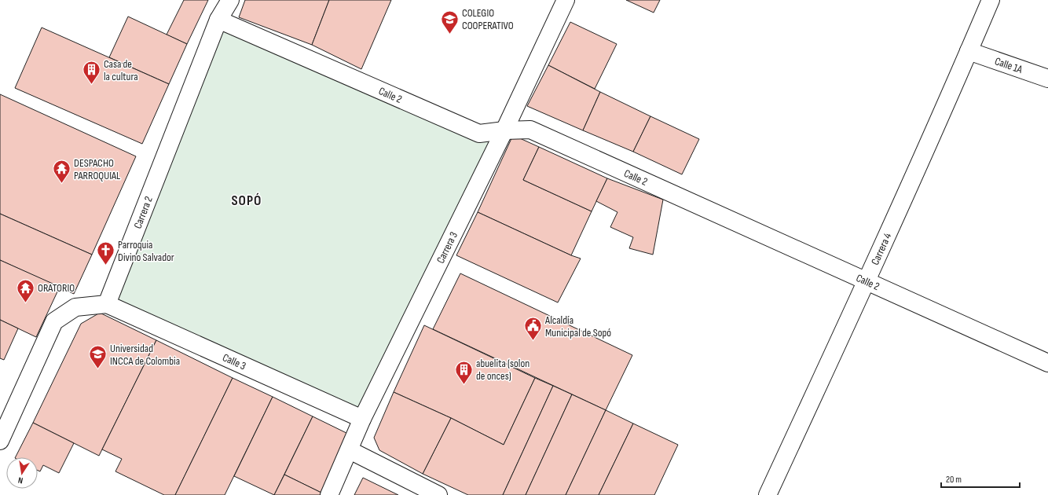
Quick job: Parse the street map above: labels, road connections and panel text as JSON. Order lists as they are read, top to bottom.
{
  "streets": {
    "street": [
      "Calle 1A",
      "Calle 2",
      "Carrera 2",
      "Carrera 3",
      "Carrera 4",
      "Calle 3"
    ]
  },
  "crossings": [
    ["Calle 1A", "Carrera 4"],
    ["Calle 2", "Carrera 2"],
    ["Calle 2", "Carrera 3"],
    ["Calle 2", "Carrera 4"],
    ["Carrera 2", "Calle 3"],
    ["Carrera 3", "Calle 3"]
  ],
  "districts": ["SOPÓ"],
  "places": {
    "school or university": ["COLEGIO COOPERATIVO", "Universidad INCCA de Colombia"],
    "building": ["Casa de la cultura", "abuelita (solon de onces)"],
    "temple": ["DESPACHO PARROQUIAL", "ORATORIO"],
    "church": ["Parroquia Divino Salvador"],
    "public building": ["Alcaldía Municipal de Sopó"]
  },
  "scale_bar": "20 m",
  "north": "bottom"
}
